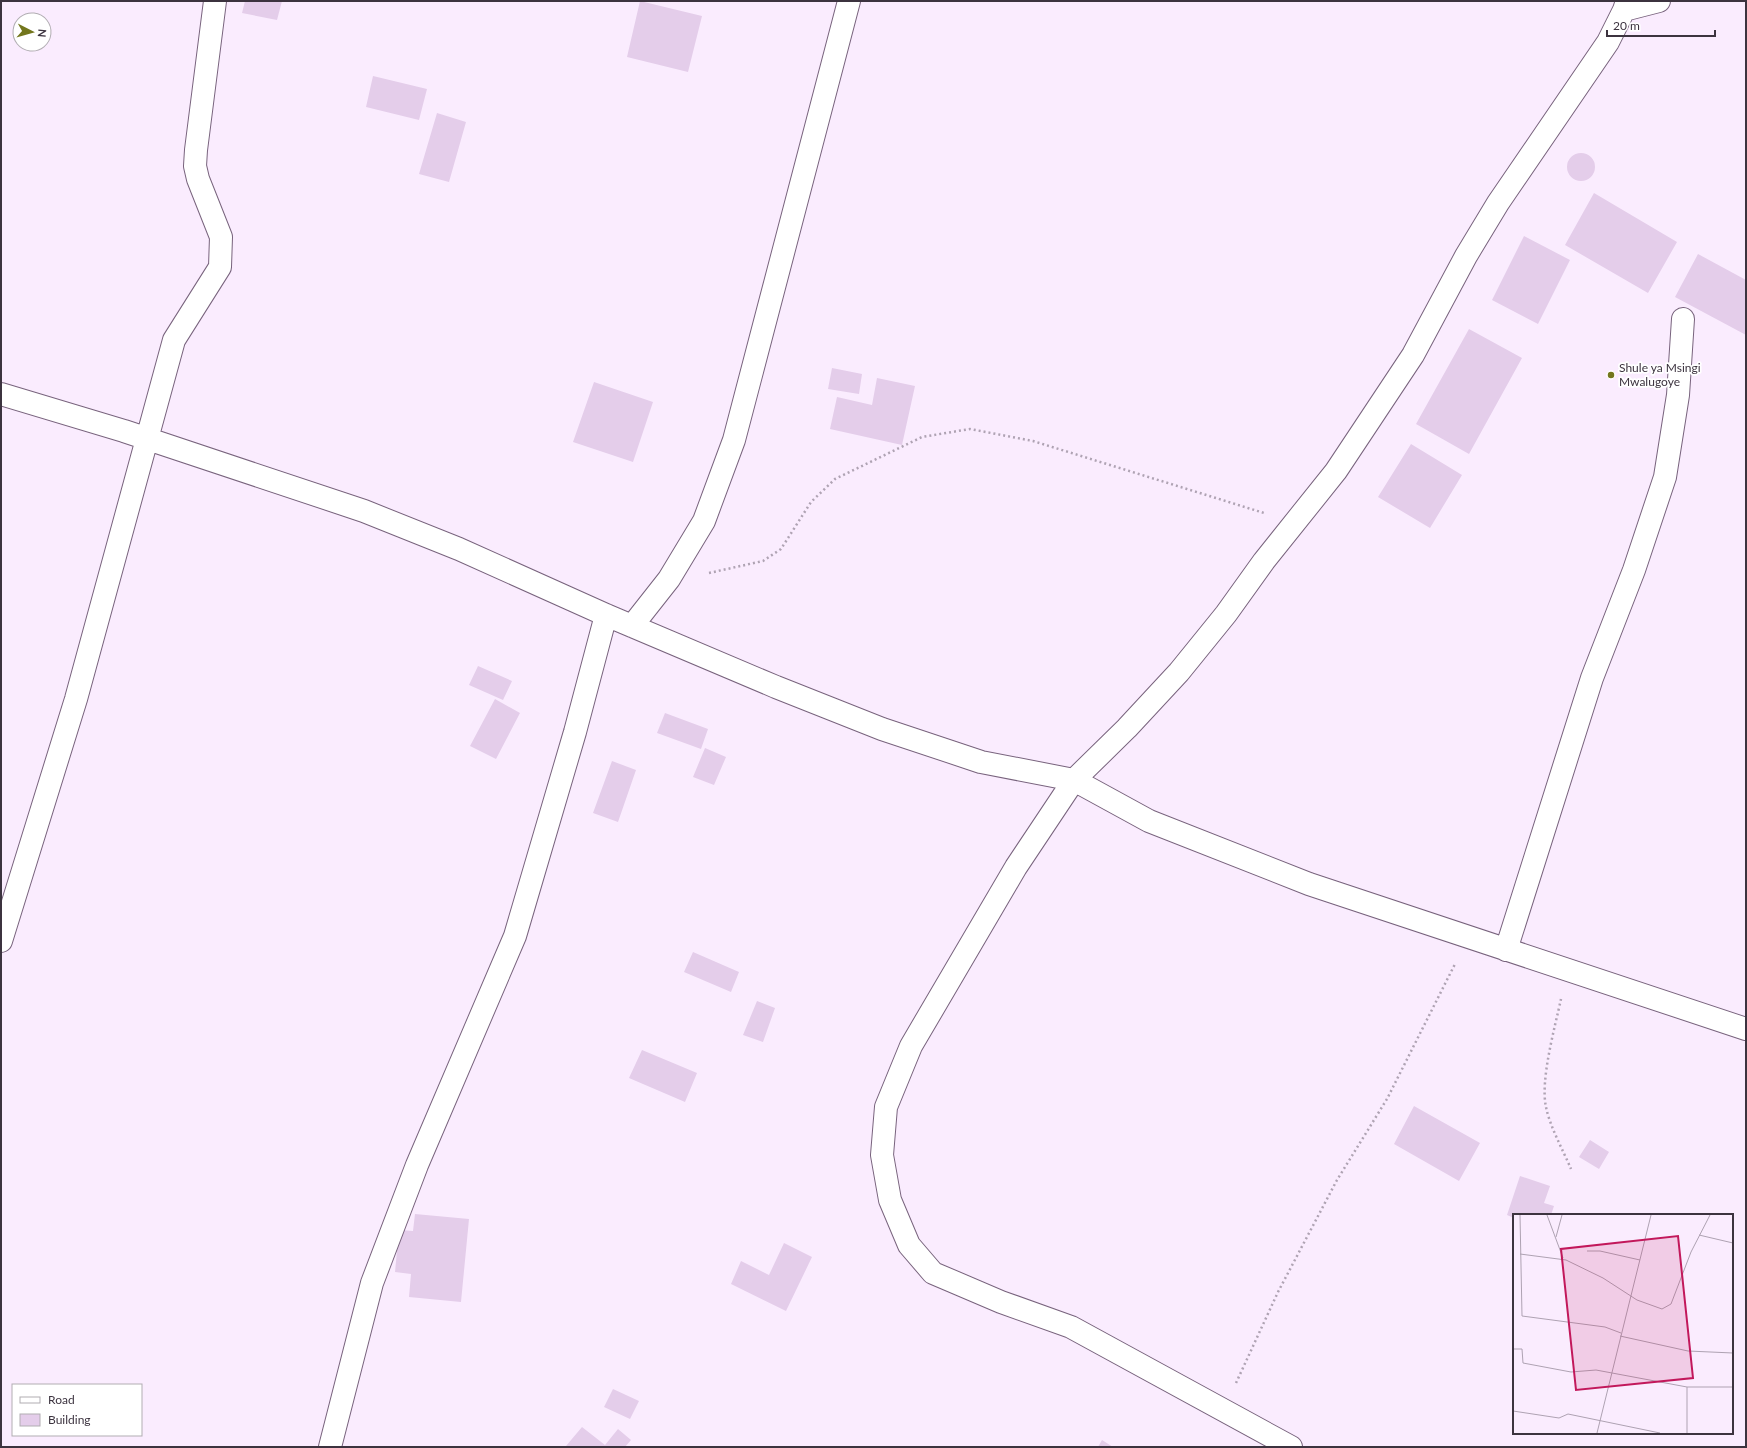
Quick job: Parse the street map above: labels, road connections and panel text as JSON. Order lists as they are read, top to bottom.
{
  "places": ["Shule ya Msingi Mwalugoye"],
  "legend": ["Road", "Building"],
  "scale_bar": "20 m",
  "north": "right"
}
